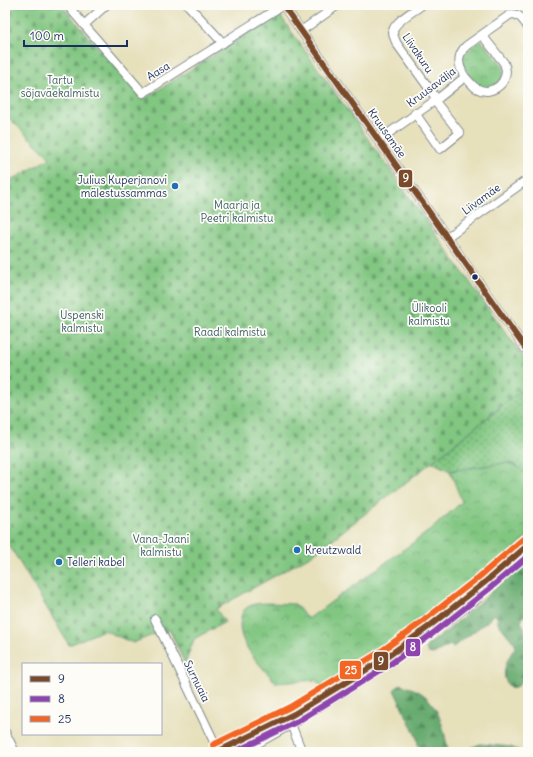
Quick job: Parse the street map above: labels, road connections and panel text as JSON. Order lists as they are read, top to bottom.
{
  "streets": {
    "street": [
      "Liivakuru",
      "Aasa",
      "Kruusavälja",
      "Kruusamäe",
      "Liivamäe",
      "Surnuaia"
    ]
  },
  "crossings": [
    ["Liivakuru", "Kruusavälja"],
    ["Aasa", "Kruusamäe"],
    ["Kruusavälja", "Kruusamäe"],
    ["Kruusamäe", "Liivamäe"]
  ],
  "parks": [
    "Tartu sõjaväekalmistu",
    "Maarja ja Peetri kalmistu",
    "Ülikooli kalmistu",
    "Uspenski kalmistu",
    "Raadi kalmistu",
    "Vana-Jaani kalmistu"
  ],
  "places": ["Julius Kuperjanovi mälestussammas", "Kreutzwald", "Telleri kabel"],
  "lines": ["transit line 9", "transit line 25", "transit line 8"],
  "legend": ["9", "8", "25"],
  "scale_bar": "100 m"
}
